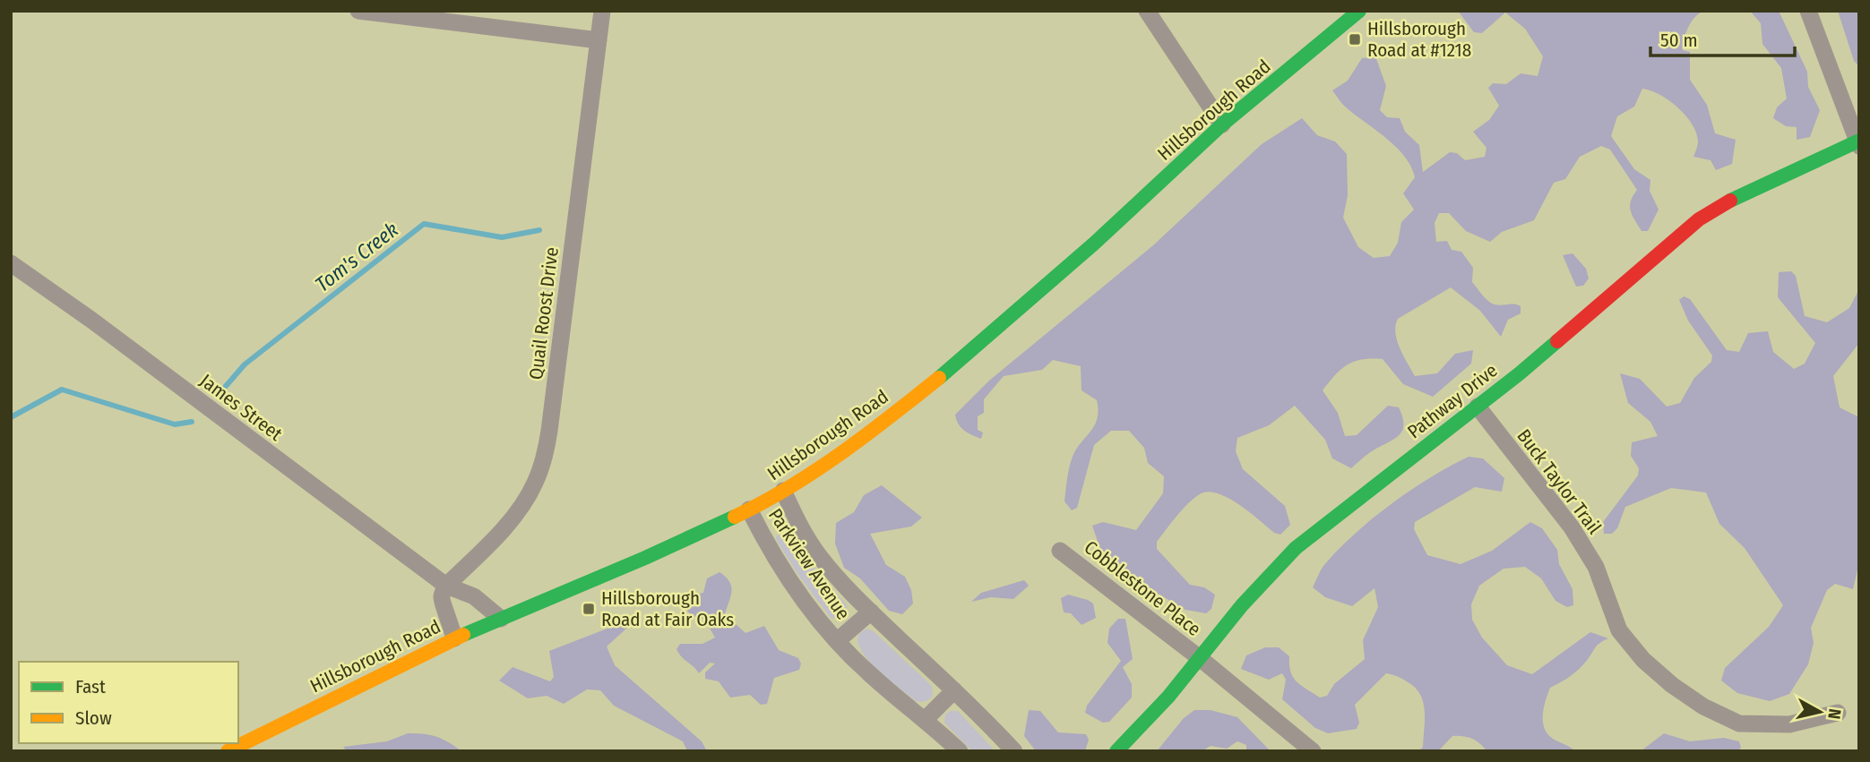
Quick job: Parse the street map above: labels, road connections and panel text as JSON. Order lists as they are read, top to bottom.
{
  "streets": {
    "main road": ["Hillsborough Road", "Pathway Drive"],
    "street": [
      "Quail Roost Drive",
      "James Street",
      "Buck Taylor Trail",
      "Parkview Avenue",
      "Cobblestone Place"
    ]
  },
  "crossings": [
    ["Hillsborough Road", "James Street"],
    ["Hillsborough Road", "Parkview Avenue"],
    ["Quail Roost Drive", "James Street"],
    ["Pathway Drive", "Buck Taylor Trail"],
    ["Pathway Drive", "Cobblestone Place"]
  ],
  "water": ["Tom's Creek"],
  "places": {
    "transit": ["Hillsborough Road at #1218", "Hillsborough Road at Fair Oaks"]
  },
  "legend": ["Fast", "Slow"],
  "scale_bar": "50 m",
  "north": "right"
}
